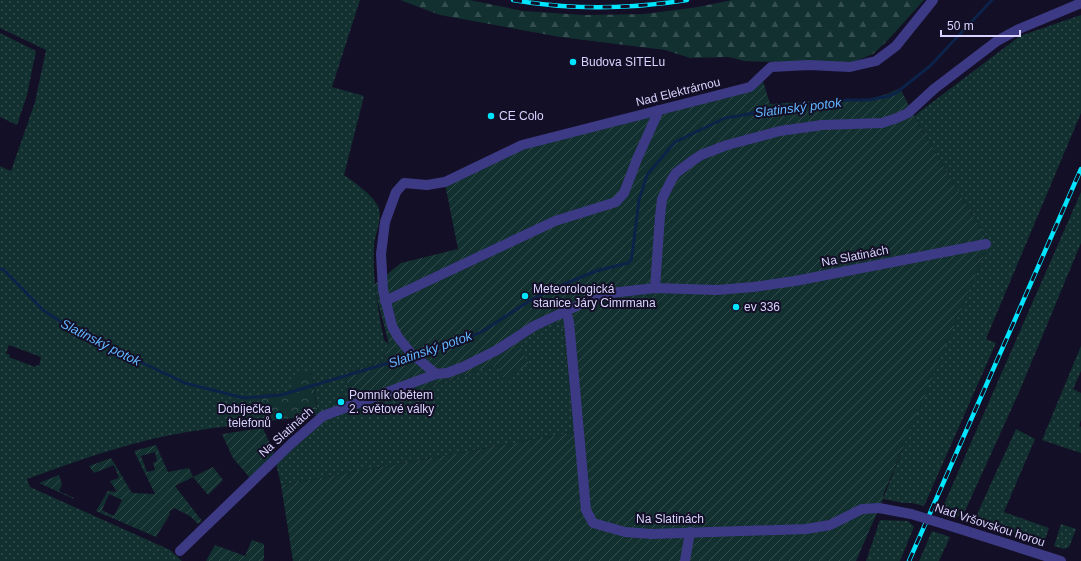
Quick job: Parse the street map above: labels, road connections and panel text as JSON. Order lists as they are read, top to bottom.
{
  "streets": {
    "street": ["Nad Elektrárnou", "Na Slatinách", "Nad Vršovskou horou"]
  },
  "crossings": [
    ["Na Slatinách", "Nad Vršovskou horou"]
  ],
  "water": ["Slatinský potok"],
  "places": [
    "Budova SITELu",
    "CE Colo",
    "Meteorologická stanice Járy Cimrmana",
    "ev 336",
    "Pomník obětem 2. světové války",
    "Dobíječka telefonů"
  ],
  "scale_bar": "50 m"
}
